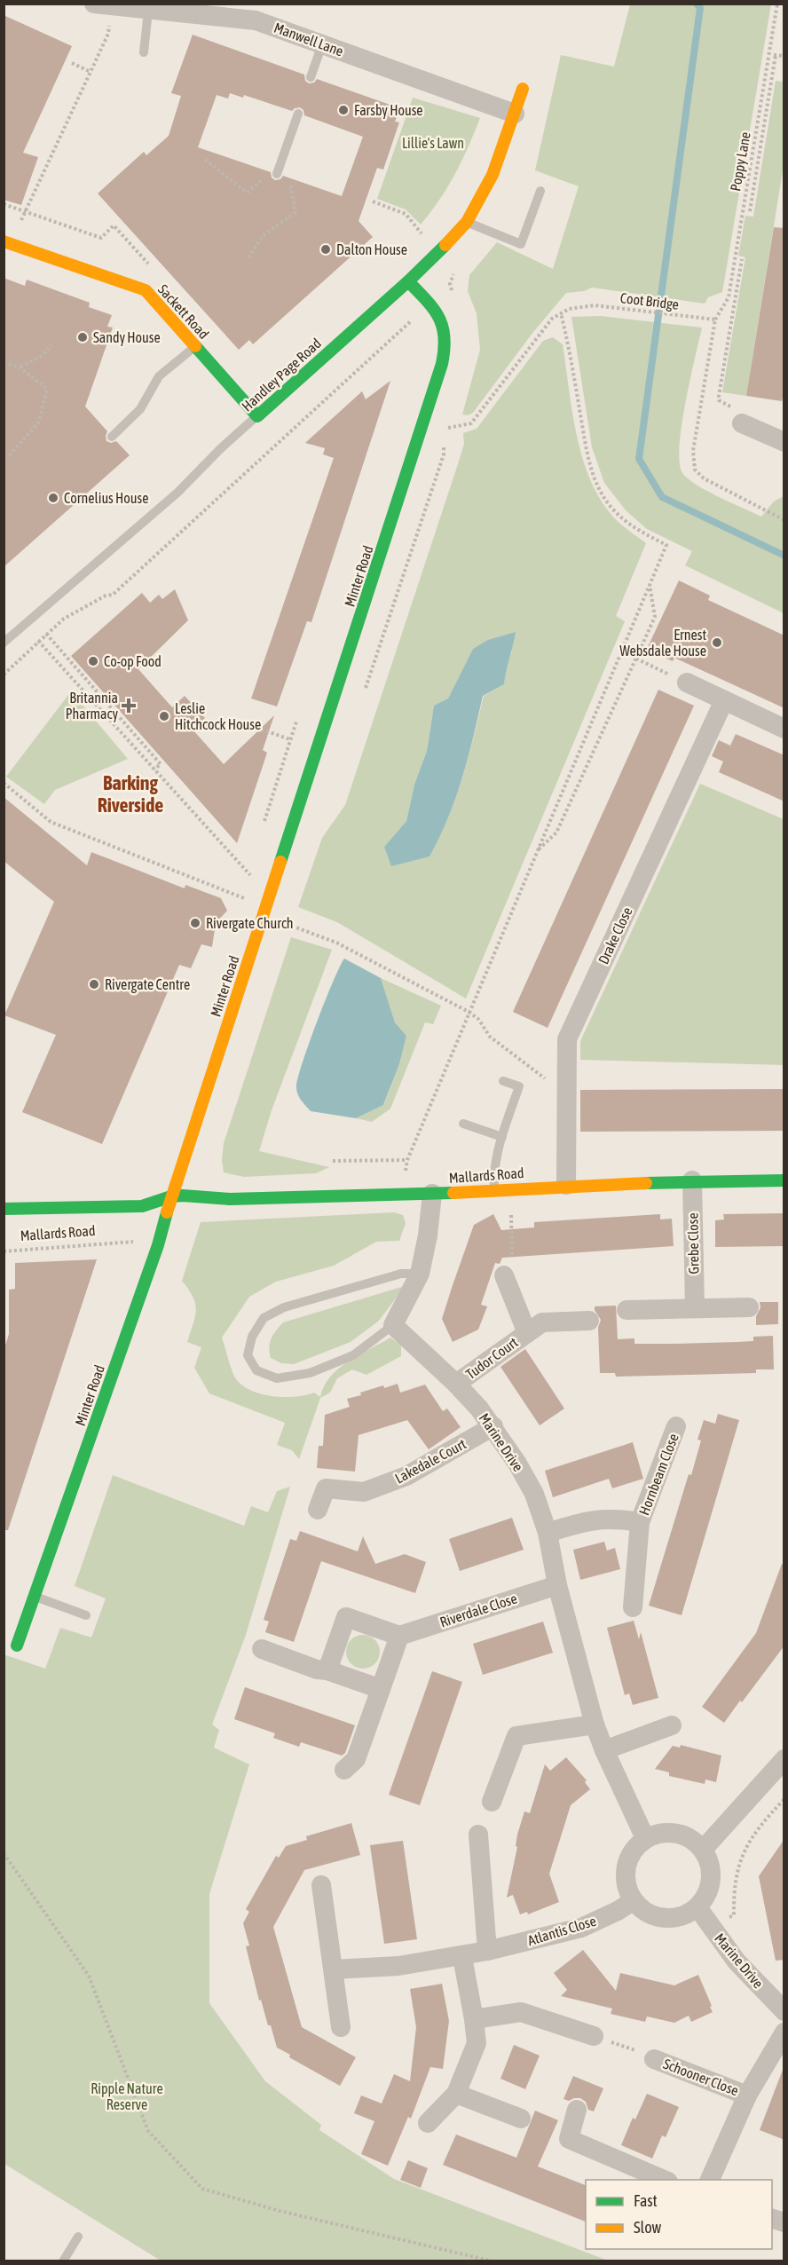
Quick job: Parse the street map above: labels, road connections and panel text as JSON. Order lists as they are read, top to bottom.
{
  "streets": {
    "street": [
      "Manwell Lane",
      "Sackett Road",
      "Handley Page Road",
      "Minter Road",
      "Drake Close",
      "Mallards Road",
      "Grebe Close",
      "Tudor Court",
      "Marine Drive",
      "Lakedale Court",
      "Hornbeam Close",
      "Riverdale Close",
      "Atlantis Close",
      "Schooner Close"
    ],
    "path": ["Poppy Lane", "Coot Bridge"]
  },
  "crossings": [
    ["Manwell Lane", "Handley Page Road"],
    ["Poppy Lane", "Coot Bridge"],
    ["Sackett Road", "Handley Page Road"],
    ["Handley Page Road", "Minter Road"],
    ["Minter Road", "Mallards Road"],
    ["Drake Close", "Mallards Road"],
    ["Mallards Road", "Grebe Close"],
    ["Tudor Court", "Marine Drive"],
    ["Marine Drive", "Lakedale Court"],
    ["Marine Drive", "Hornbeam Close"],
    ["Marine Drive", "Riverdale Close"],
    ["Marine Drive", "Atlantis Close"]
  ],
  "districts": ["Barking Riverside"],
  "parks": ["Lillie's Lawn", "Ripple Nature Reserve"],
  "places": {
    "other": [
      "Farsby House",
      "Dalton House",
      "Sandy House",
      "Cornelius House",
      "Ernest Websdale House",
      "Co-op Food",
      "Leslie Hitchcock House",
      "Rivergate Church",
      "Rivergate Centre"
    ],
    "health": ["Britannia Pharmacy"]
  },
  "legend": ["Fast", "Slow"]
}
